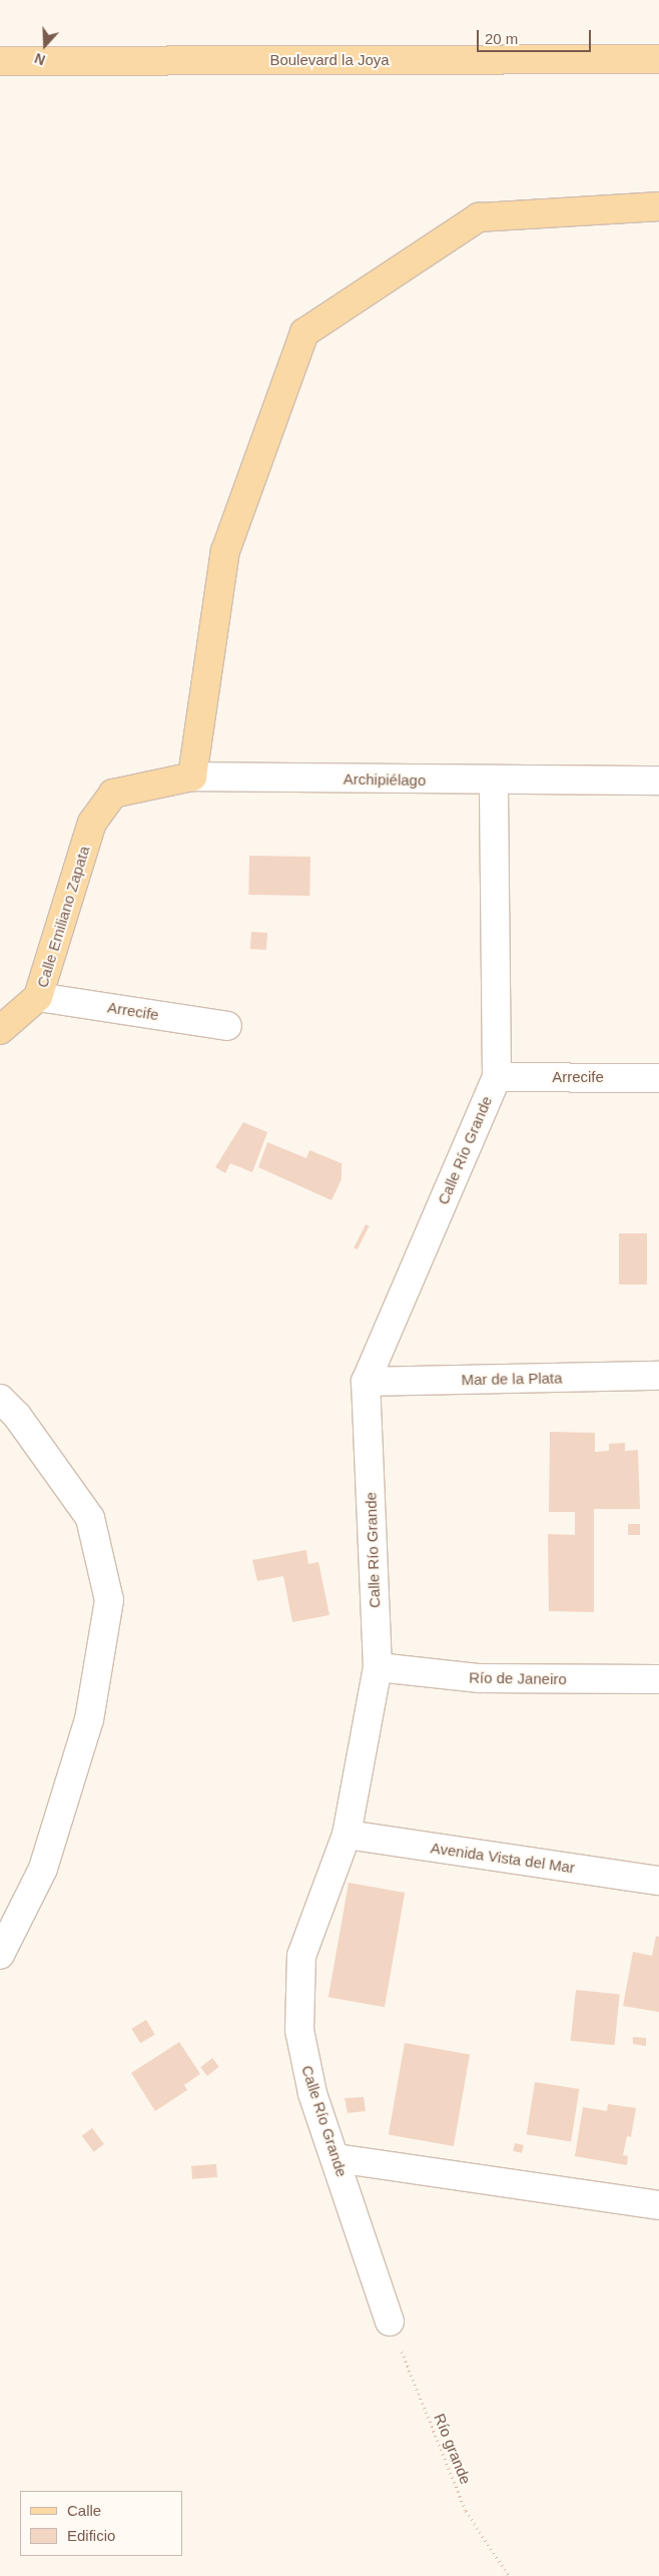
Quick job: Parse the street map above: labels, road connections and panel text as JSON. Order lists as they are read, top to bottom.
{
  "streets": {
    "main road": ["Boulevard la Joya", "Archipiélago", "Calle Emiliano Zapata"],
    "street": [
      "Arrecife",
      "Calle Río Grande",
      "Mar de la Plata",
      "Río de Janeiro",
      "Avenida Vista del Mar"
    ],
    "path": ["Río grande"]
  },
  "crossings": [
    ["Archipiélago", "Calle Emiliano Zapata"],
    ["Archipiélago", "Calle Río Grande"],
    ["Calle Emiliano Zapata", "Arrecife"],
    ["Arrecife", "Calle Río Grande"],
    ["Calle Río Grande", "Mar de la Plata"],
    ["Calle Río Grande", "Río de Janeiro"],
    ["Calle Río Grande", "Avenida Vista del Mar"],
    ["Calle Río Grande", "Río grande"]
  ],
  "legend": ["Calle", "Edificio"],
  "scale_bar": "20 m",
  "north": "bottom"
}
